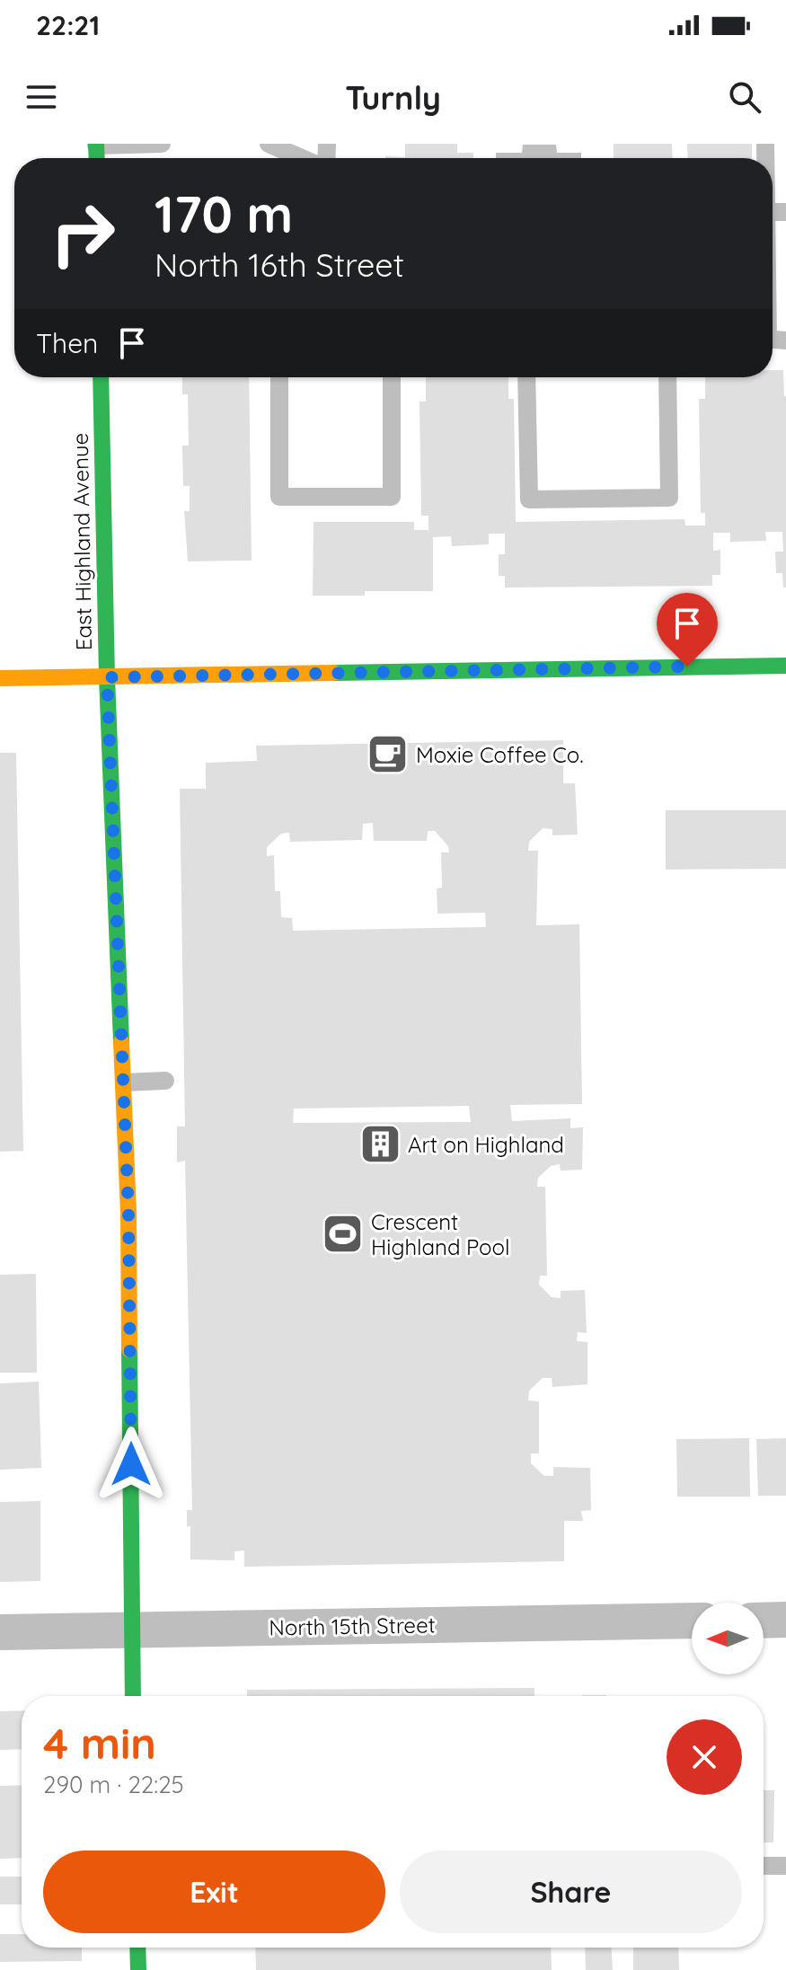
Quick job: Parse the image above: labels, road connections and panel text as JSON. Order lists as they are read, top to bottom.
{
  "streets": {
    "main road": ["East Highland Avenue"],
    "street": ["North 15th Street"]
  },
  "crossings": [
    ["East Highland Avenue", "North 15th Street"]
  ],
  "places": {
    "cafe": ["Moxie Coffee Co."],
    "building": ["Art on Highland"],
    "sports": ["Crescent Highland Pool"]
  },
  "north": "left",
  "page": {
    "status": "22:21",
    "header": "Turnly",
    "turn": ["170 m", "North 16th Street"],
    "then": "Then",
    "heading": ["4 min", "290 m · 22:25"],
    "buttons": ["Exit", "Share"]
  }
}
